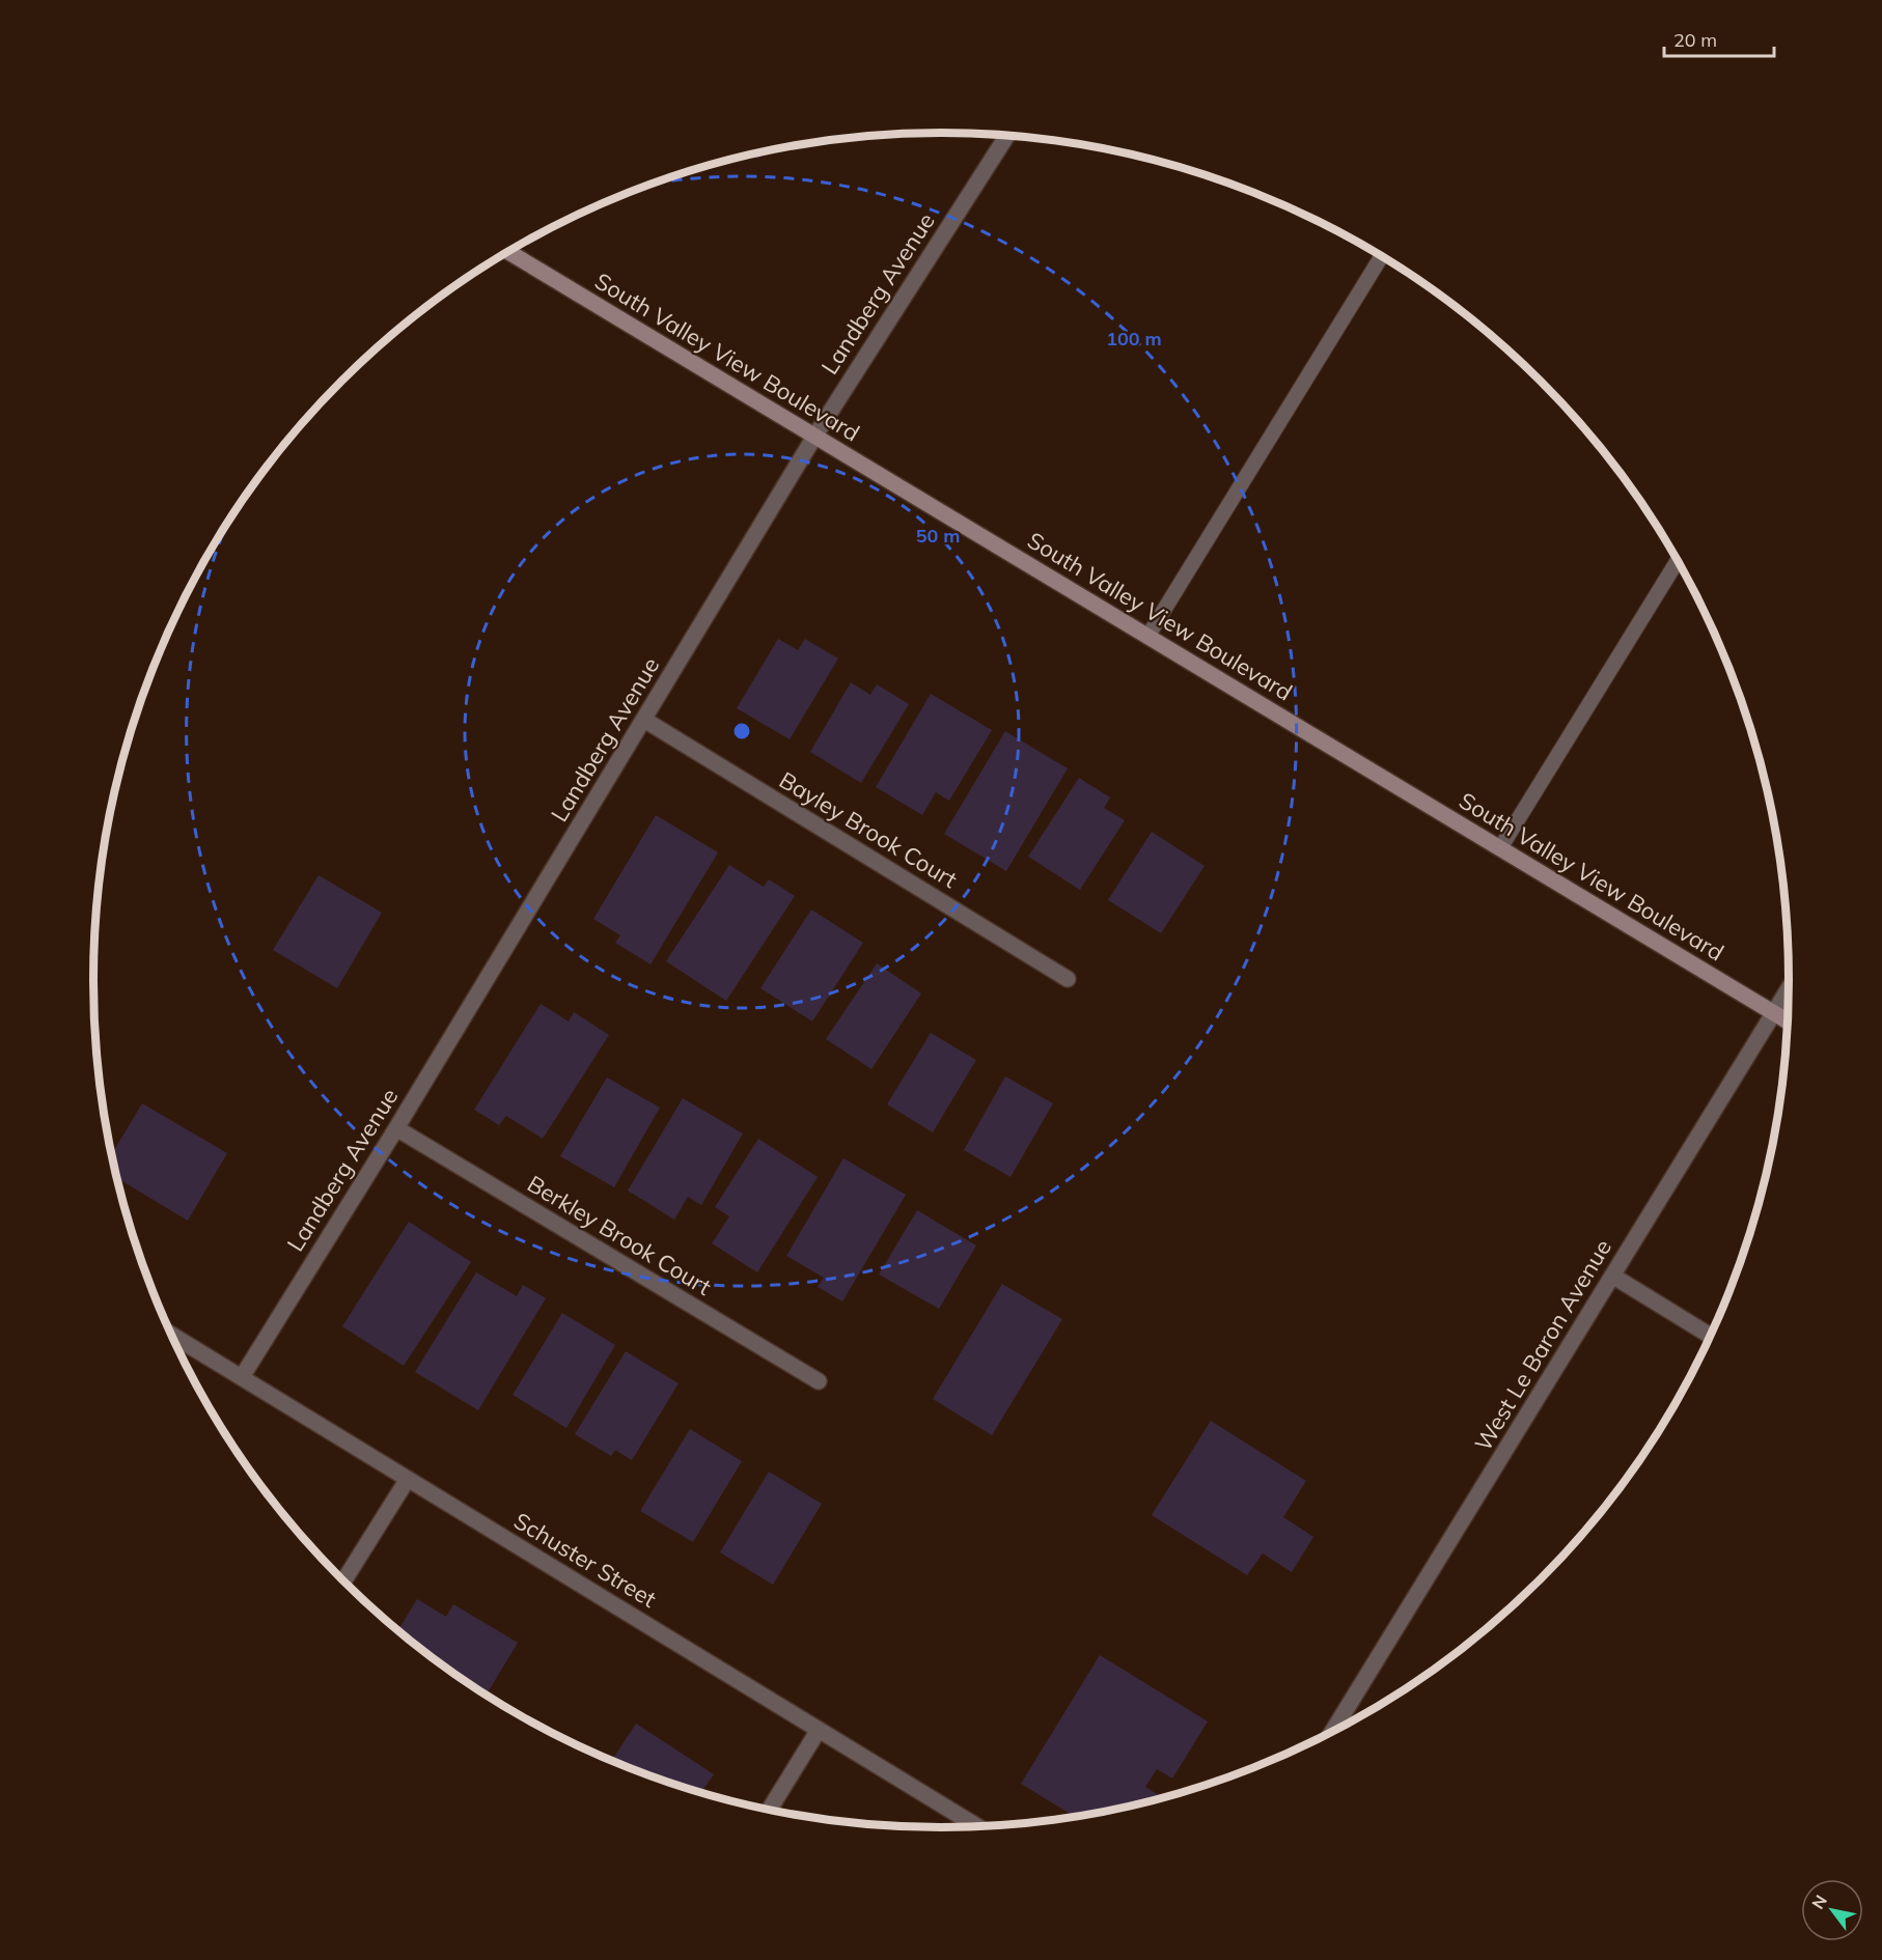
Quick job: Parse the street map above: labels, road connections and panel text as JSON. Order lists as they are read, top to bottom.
{
  "streets": {
    "main road": ["South Valley View Boulevard"],
    "street": [
      "Landberg Avenue",
      "Bayley Brook Court",
      "Berkley Brook Court",
      "West Le Baron Avenue",
      "Schuster Street"
    ]
  },
  "crossings": [
    ["Landberg Avenue", "South Valley View Boulevard"],
    ["Landberg Avenue", "Bayley Brook Court"],
    ["Landberg Avenue", "Berkley Brook Court"],
    ["Landberg Avenue", "Schuster Street"],
    ["South Valley View Boulevard", "West Le Baron Avenue"]
  ],
  "scale_bar": "20 m",
  "north": "top left",
  "rings": ["100 m", "50 m"]
}
